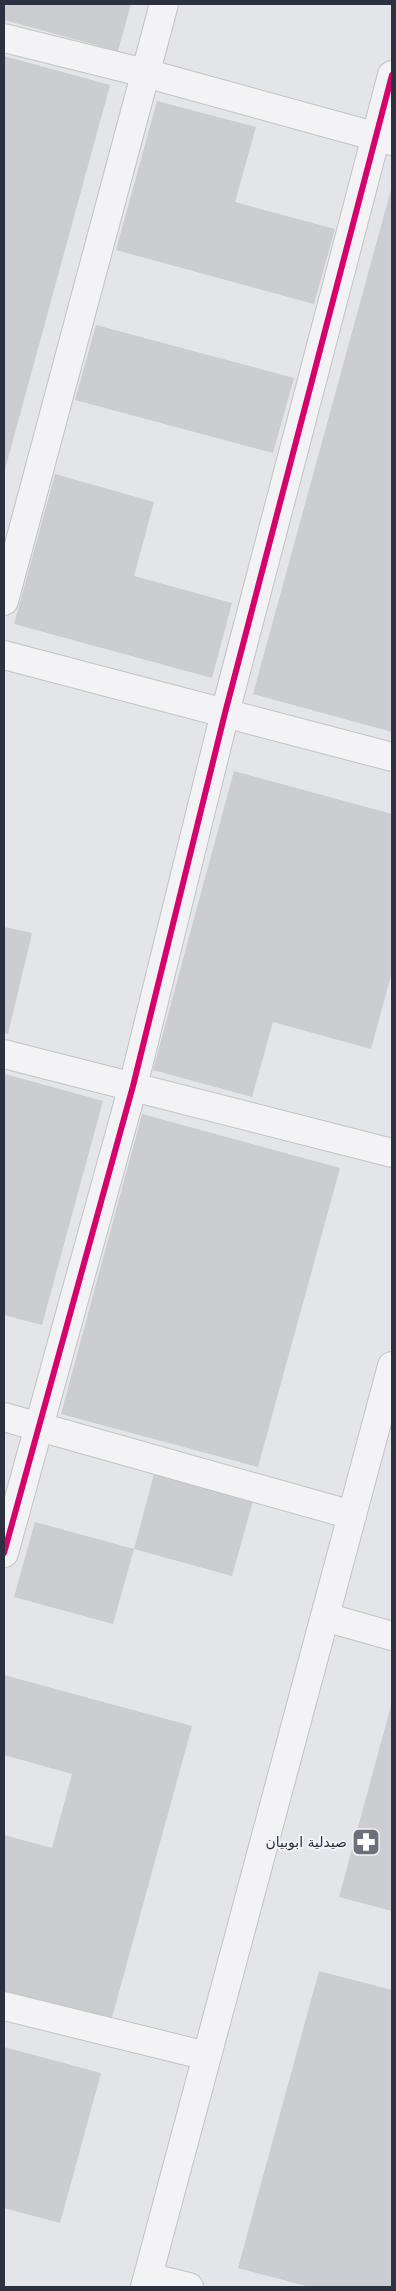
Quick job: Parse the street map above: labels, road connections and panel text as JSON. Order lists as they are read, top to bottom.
{
  "places": {
    "pharmacy": ["صيدلية ابوبيان"]
  }
}
